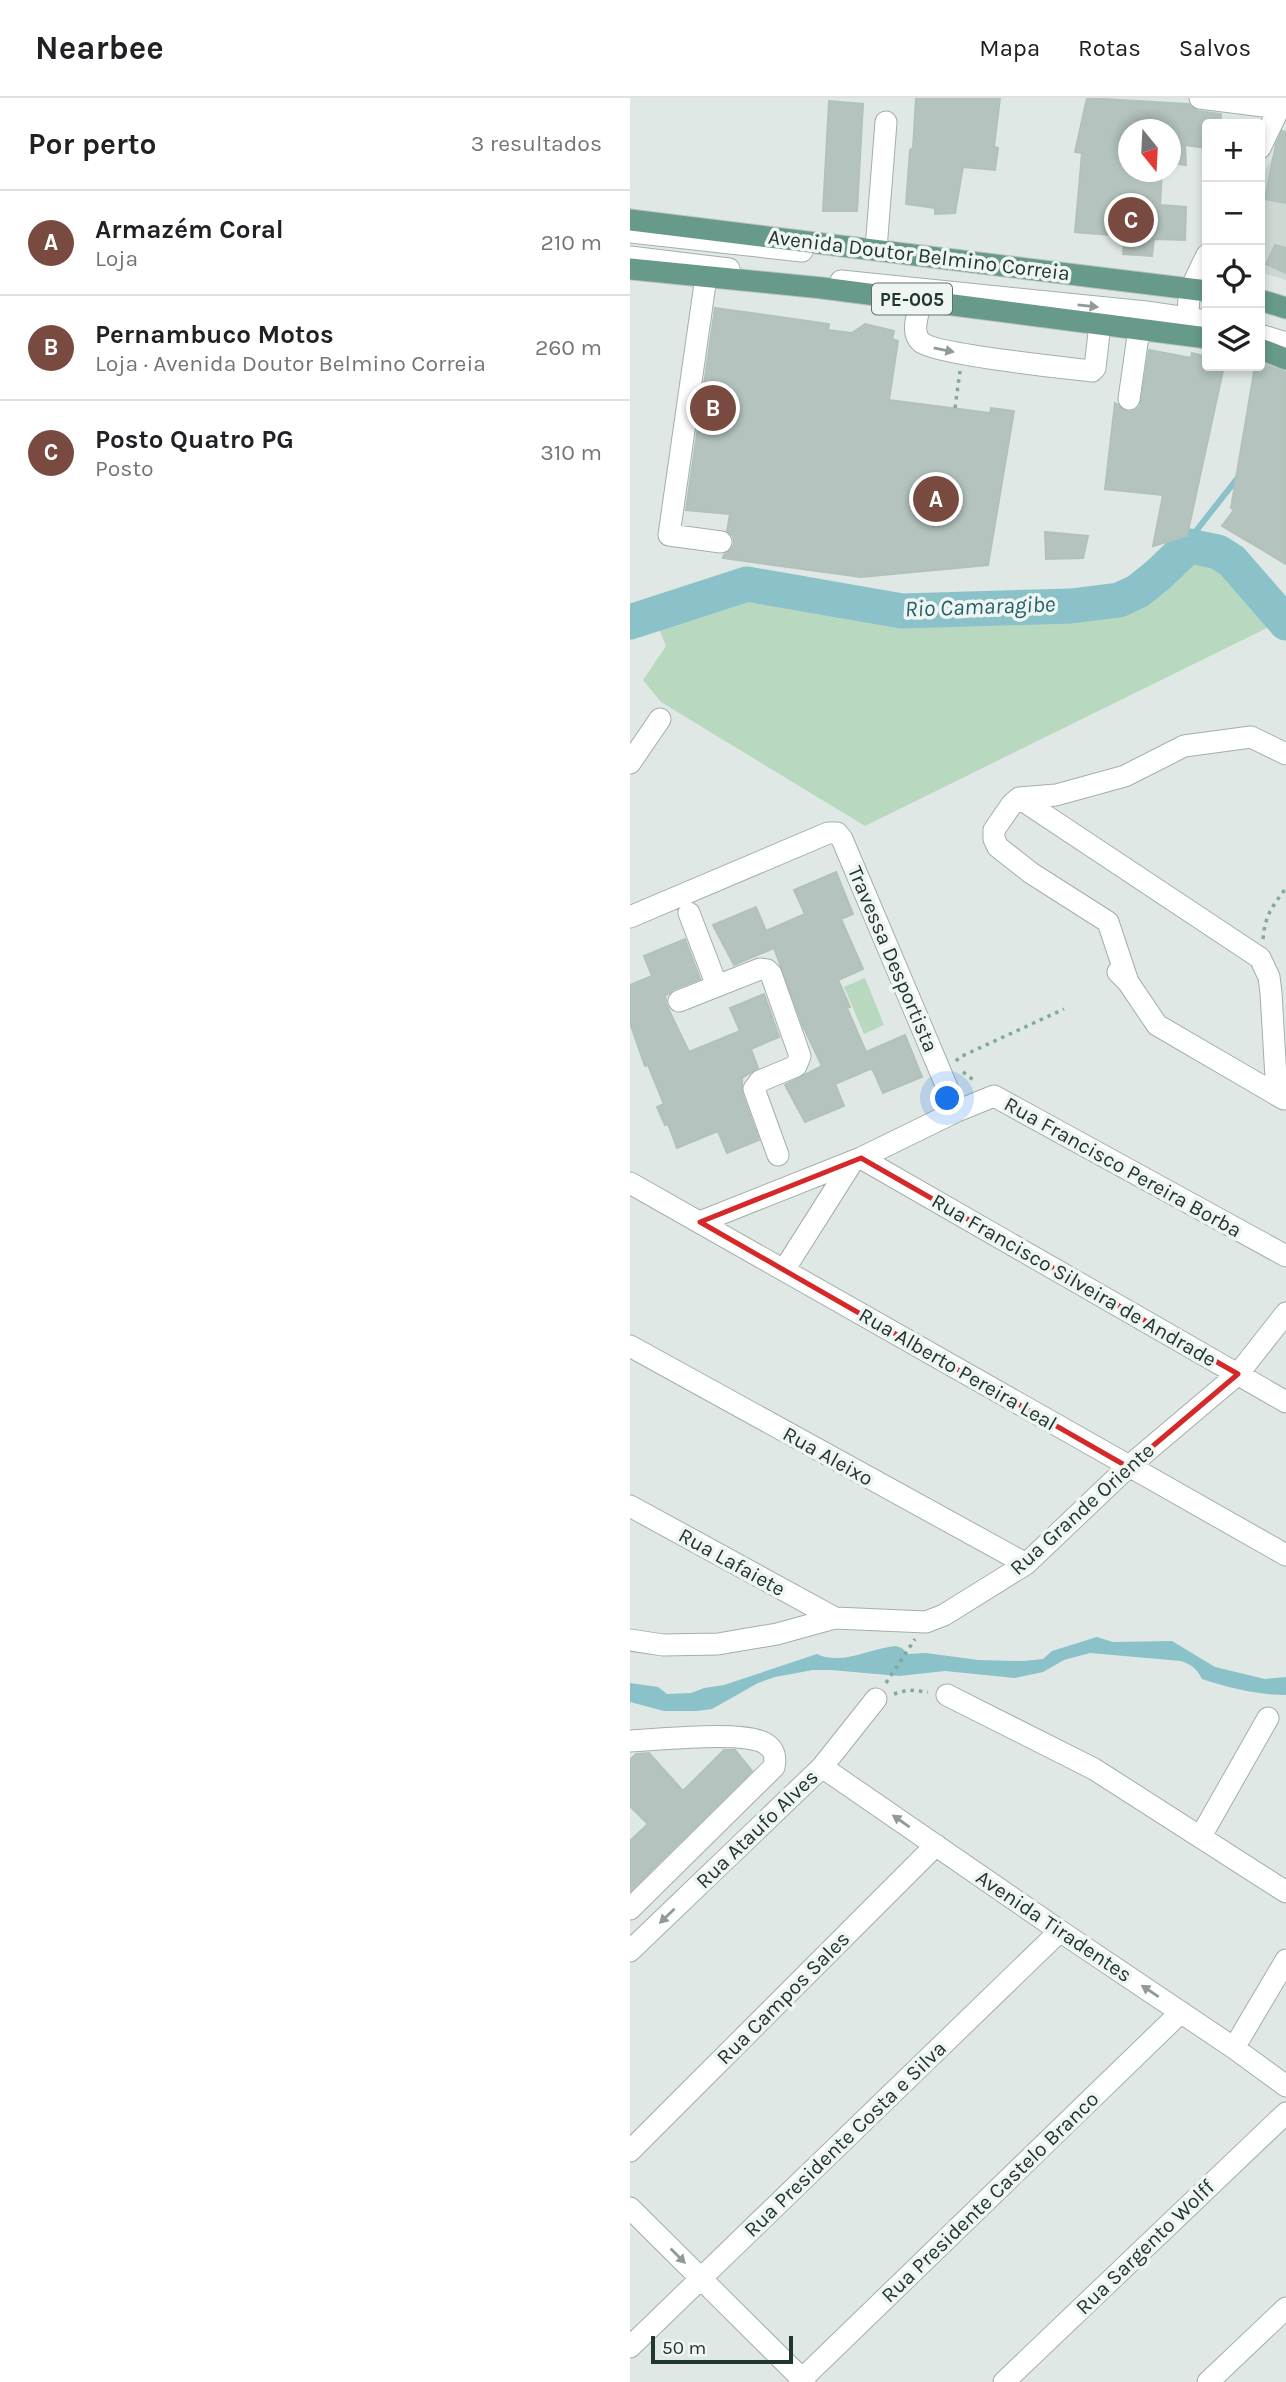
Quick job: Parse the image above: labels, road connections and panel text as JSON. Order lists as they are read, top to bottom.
{
  "streets": {
    "main road": ["Avenida Doutor Belmino Correia", "PE-005"],
    "street": [
      "Travessa Desportista",
      "Rua Francisco Pereira Borba",
      "Rua Francisco Silveira de Andrade",
      "Rua Alberto Pereira Leal",
      "Rua Aleixo",
      "Rua Grande Oriente",
      "Rua Lafaiete",
      "Rua Ataufo Alves",
      "Avenida Tiradentes",
      "Rua Campos Sales",
      "Rua Presidente Costa e Silva",
      "Rua Presidente Castelo Branco",
      "Rua Sargento Wolff"
    ]
  },
  "crossings": [
    ["Travessa Desportista", "Rua Francisco Pereira Borba"],
    ["Rua Francisco Silveira de Andrade", "Rua Grande Oriente"],
    ["Rua Alberto Pereira Leal", "Rua Grande Oriente"],
    ["Rua Aleixo", "Rua Grande Oriente"],
    ["Rua Grande Oriente", "Rua Lafaiete"],
    ["Rua Ataufo Alves", "Avenida Tiradentes"],
    ["Avenida Tiradentes", "Rua Campos Sales"],
    ["Avenida Tiradentes", "Rua Presidente Costa e Silva"],
    ["Avenida Tiradentes", "Rua Presidente Castelo Branco"]
  ],
  "one_way": ["Rua Ataufo Alves"],
  "water": ["Rio Camaragibe"],
  "scale_bar": "50 m",
  "north": "bottom",
  "page": {
    "header": "Nearbee",
    "nav": ["Mapa", "Rotas", "Salvos"],
    "heading": ["Por perto", "3 resultados"],
    "map_buttons": ["+", "−"],
    "list": [
      {
        "mark": "A",
        "name": "Armazém Coral",
        "note": "Loja",
        "value": "210 m"
      },
      {
        "mark": "B",
        "name": "Pernambuco Motos",
        "note": "Loja · Avenida Doutor Belmino Correia",
        "value": "260 m"
      },
      {
        "mark": "C",
        "name": "Posto Quatro PG",
        "note": "Posto",
        "value": "310 m"
      }
    ],
    "pins": ["C", "B", "A"],
    "scale": "50 m"
  }
}
